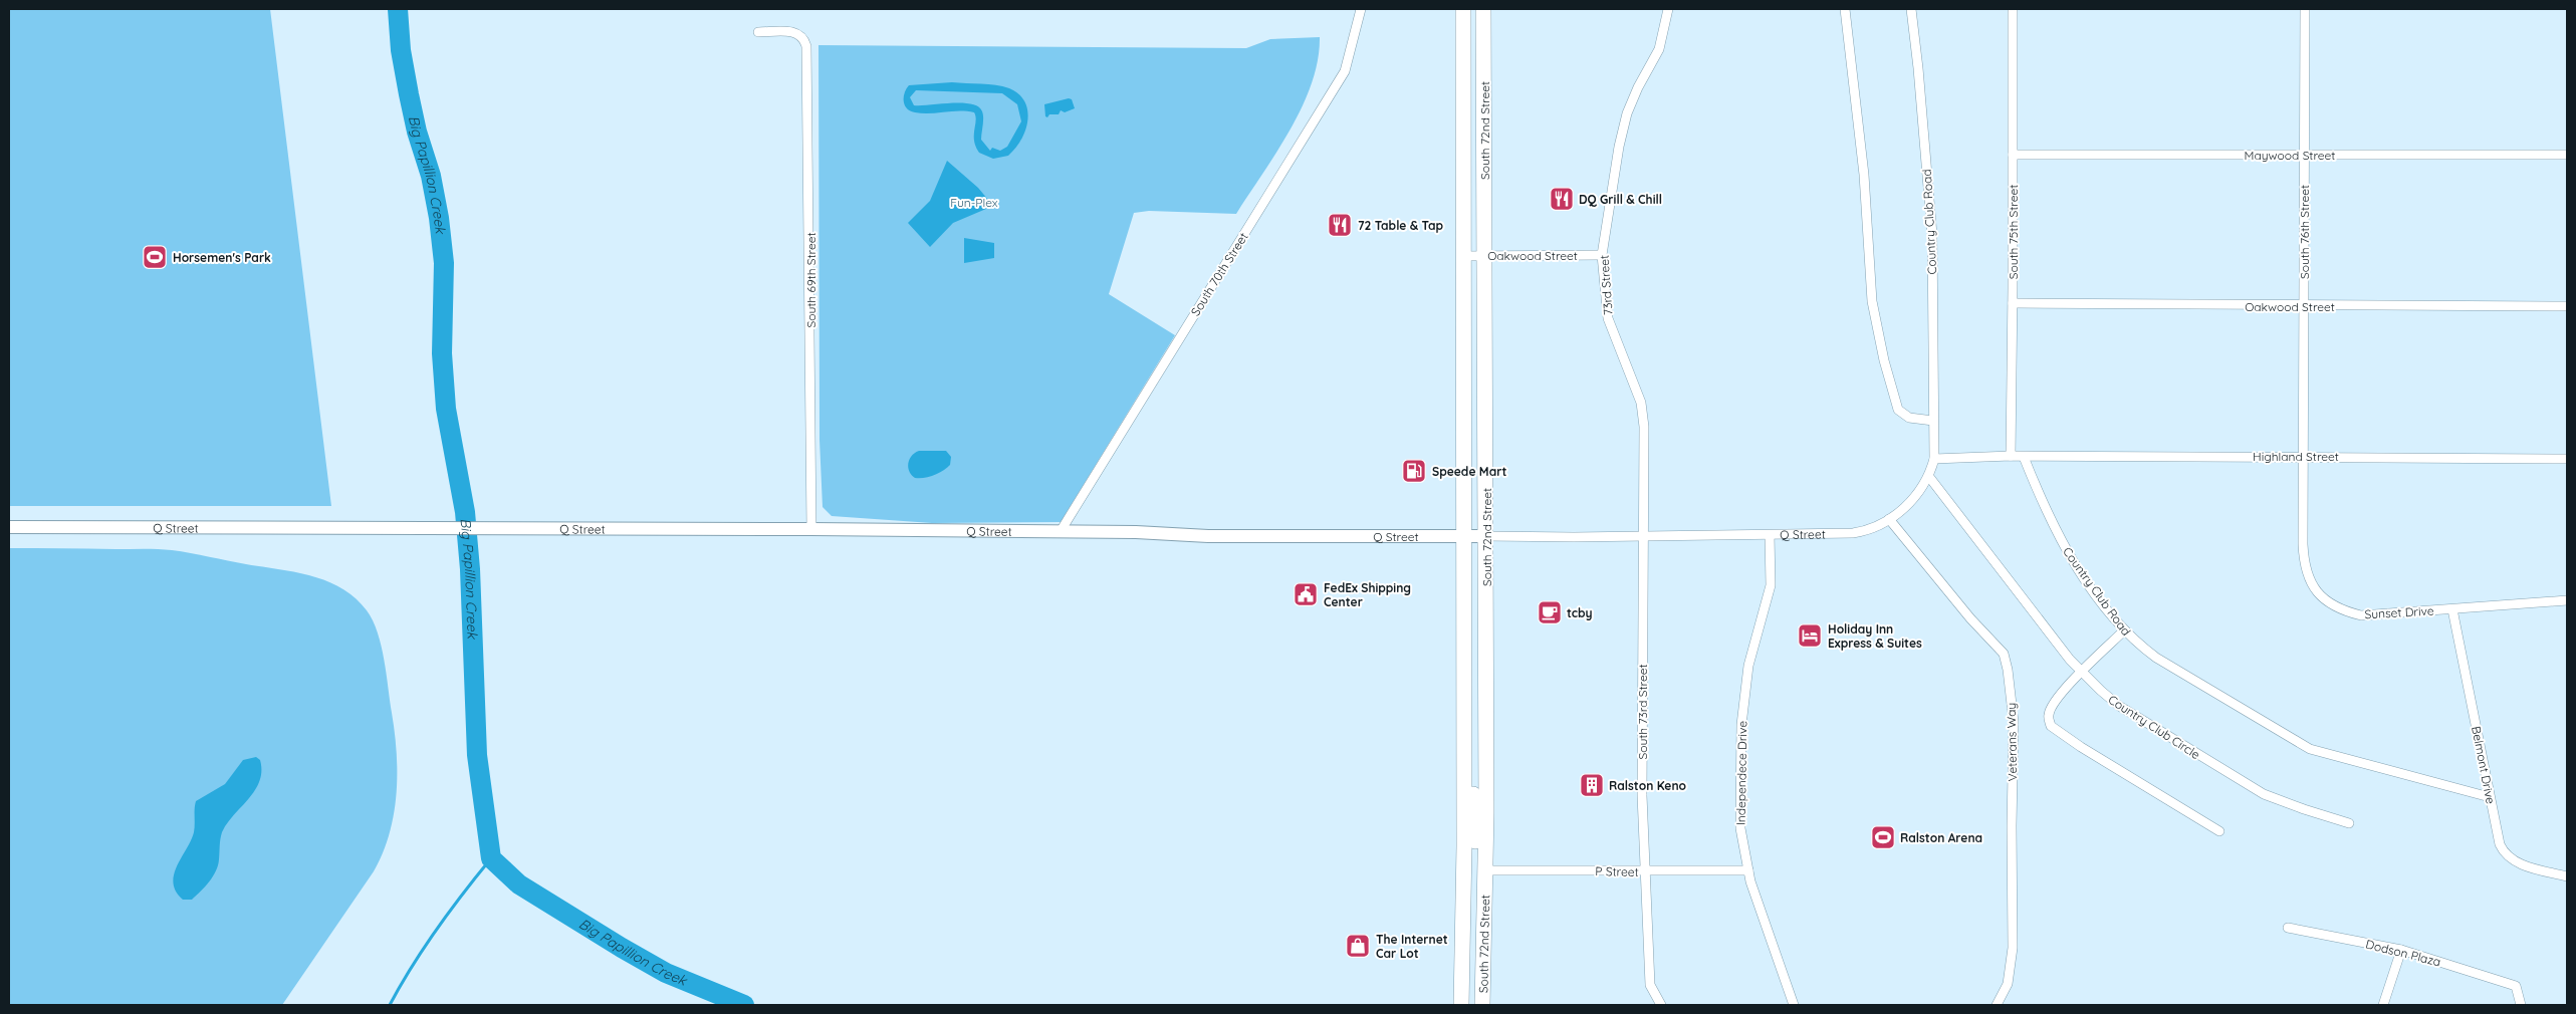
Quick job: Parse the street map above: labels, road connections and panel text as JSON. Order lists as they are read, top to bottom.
{
  "streets": {
    "main road": ["South 72nd Street", "Q Street"],
    "street": [
      "Maywood Street",
      "Country Club Road",
      "South 75th Street",
      "South 76th Street",
      "Oakwood Street",
      "South 70th Street",
      "South 69th Street",
      "73rd Street",
      "Highland Street",
      "Sunset Drive",
      "South 73rd Street",
      "Country Club Circle",
      "Veterans Way",
      "Belmont Drive",
      "Independece Drive",
      "P Street",
      "Dodson Plaza"
    ]
  },
  "crossings": [
    ["South 72nd Street", "Oakwood Street"],
    ["South 72nd Street", "Q Street"],
    ["South 72nd Street", "P Street"],
    ["Maywood Street", "South 75th Street"],
    ["Maywood Street", "South 76th Street"],
    ["Country Club Road", "Highland Street"],
    ["Country Club Road", "Q Street"],
    ["Country Club Road", "Belmont Drive"],
    ["South 75th Street", "Oakwood Street"],
    ["South 76th Street", "Oakwood Street"],
    ["South 76th Street", "Highland Street"],
    ["South 76th Street", "Sunset Drive"],
    ["Oakwood Street", "73rd Street"],
    ["South 70th Street", "Q Street"],
    ["South 69th Street", "Q Street"],
    ["73rd Street", "Q Street"],
    ["73rd Street", "South 73rd Street"],
    ["Highland Street", "Sunset Drive"],
    ["Q Street", "South 73rd Street"],
    ["Q Street", "Country Club Circle"],
    ["Q Street", "Veterans Way"],
    ["Q Street", "Independece Drive"],
    ["Sunset Drive", "Belmont Drive"],
    ["South 73rd Street", "P Street"],
    ["Independece Drive", "P Street"]
  ],
  "water": ["Big Papillion Creek"],
  "parks": ["Fun-Plex"],
  "places": {
    "restaurant": ["DQ Grill & Chill", "72 Table & Tap"],
    "sports": ["Horsemen's Park", "Ralston Arena"],
    "fuel station": ["Speede Mart"],
    "public building": ["FedEx Shipping Center"],
    "cafe": ["tcby"],
    "hotel": ["Holiday Inn Express & Suites"],
    "building": ["Ralston Keno"],
    "shop": ["The Internet Car Lot"]
  }
}
